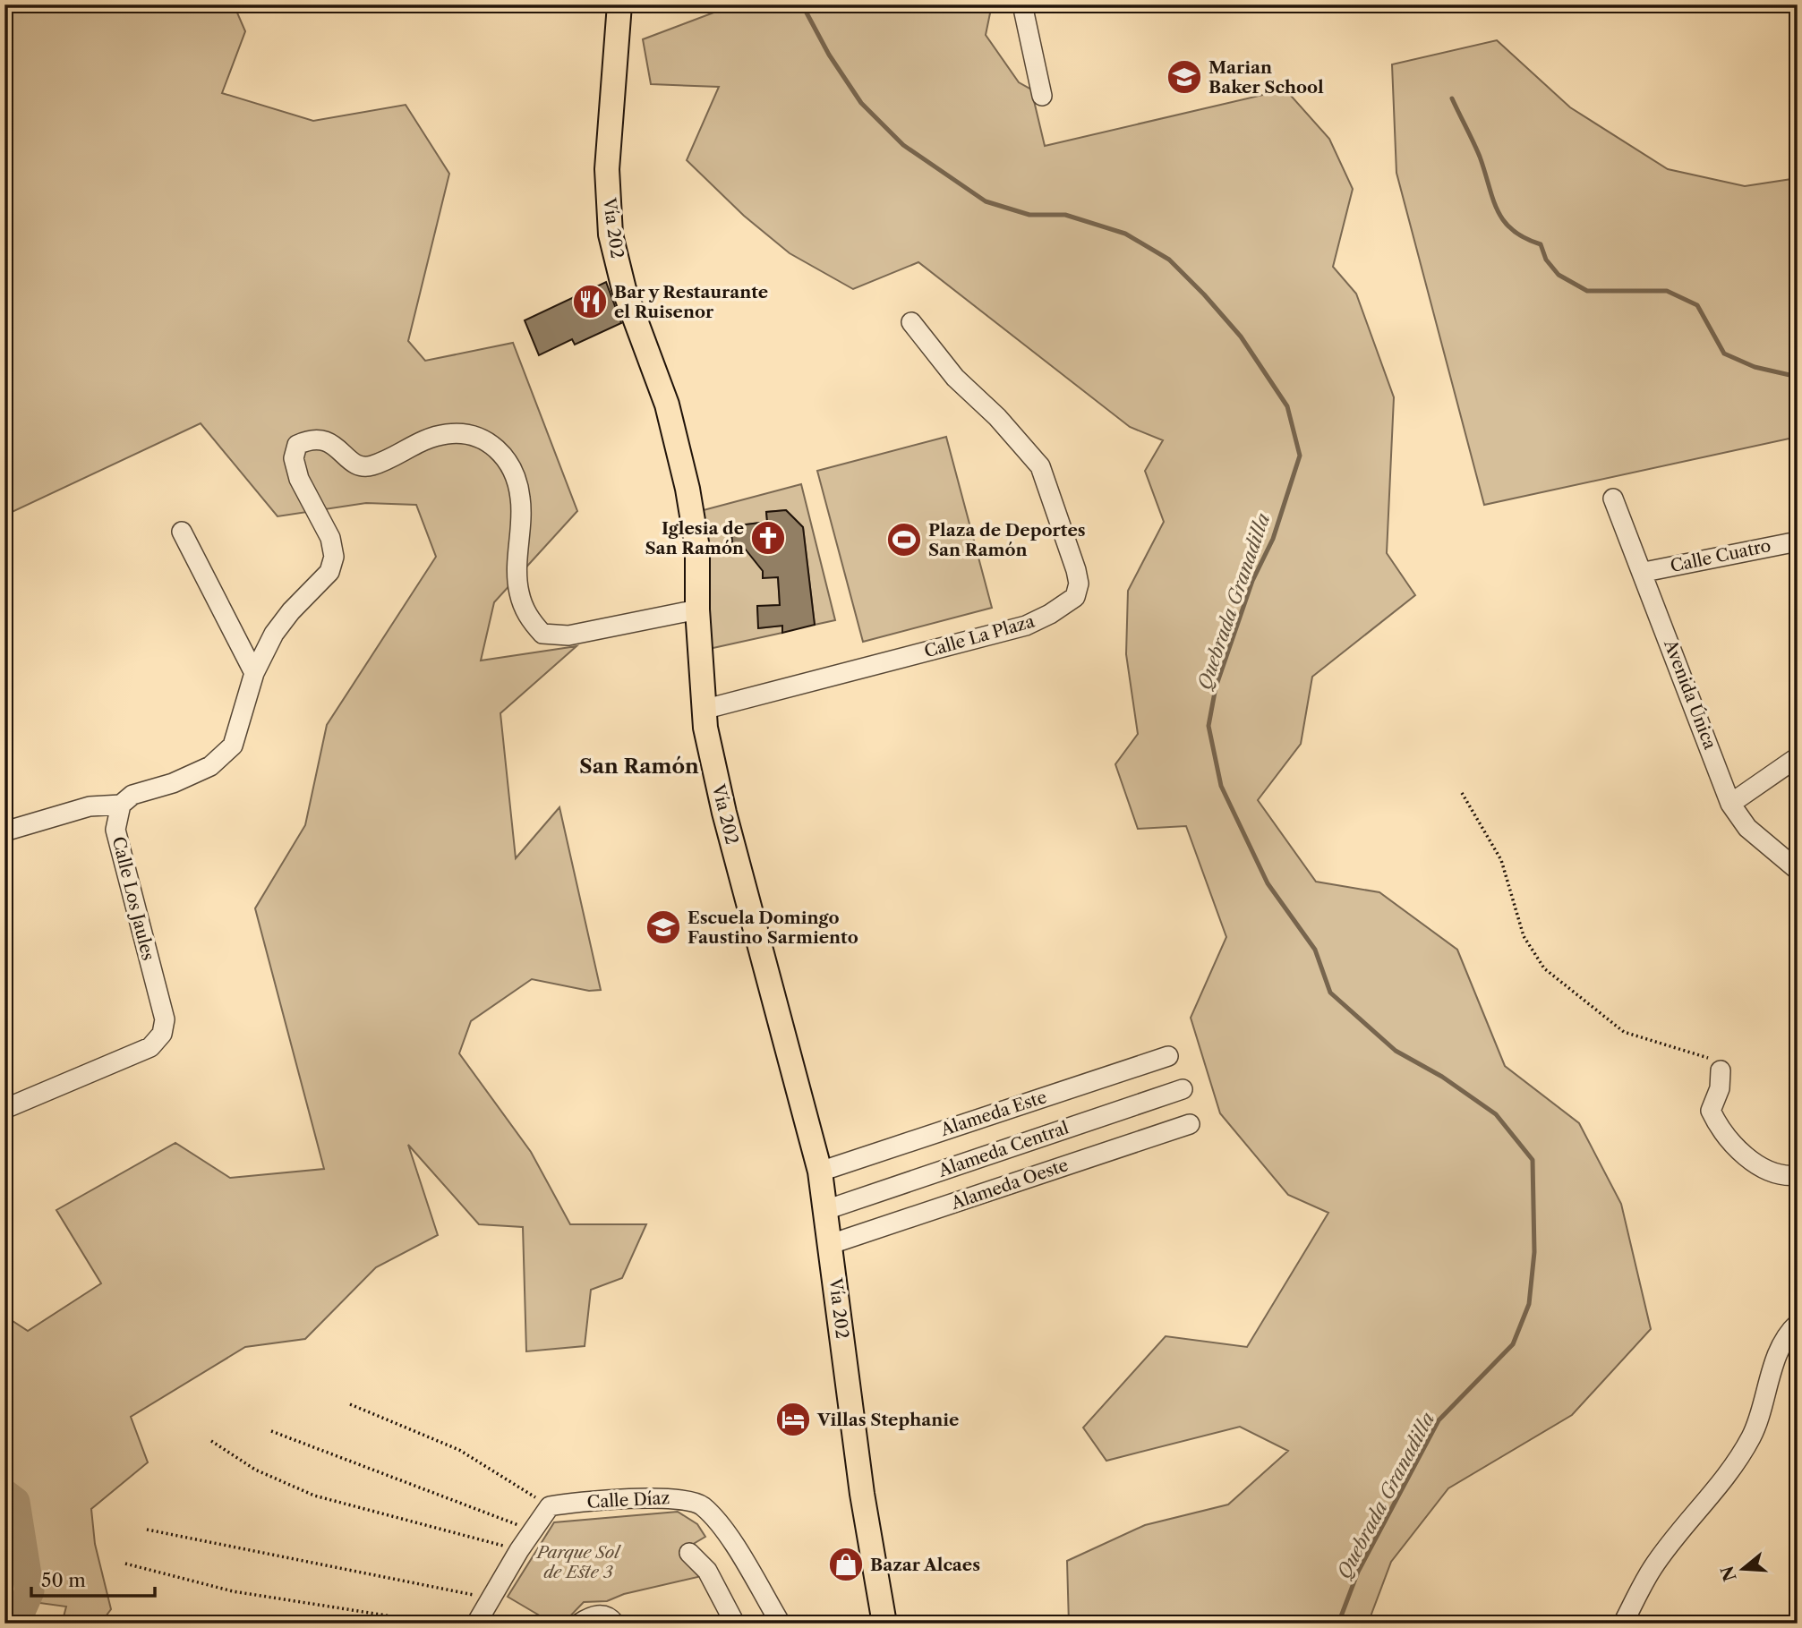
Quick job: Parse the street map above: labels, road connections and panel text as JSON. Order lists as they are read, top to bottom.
{
  "streets": {
    "main road": ["Vía 202"],
    "street": [
      "Calle Cuatro",
      "Calle La Plaza",
      "Avenida Única",
      "Calle Los Jaules",
      "Alameda Este",
      "Alameda Central",
      "Alameda Oeste",
      "Calle Díaz"
    ]
  },
  "crossings": [
    ["Vía 202", "Calle La Plaza"],
    ["Vía 202", "Alameda Este"],
    ["Vía 202", "Alameda Central"],
    ["Vía 202", "Alameda Oeste"],
    ["Calle Cuatro", "Avenida Única"]
  ],
  "districts": ["San Ramón"],
  "water": ["Quebrada Granadilla"],
  "parks": ["Parque Sol de Este 3"],
  "places": {
    "school or university": ["Marian Baker School", "Escuela Domingo Faustino Sarmiento"],
    "restaurant": ["Bar y Restaurante el Ruisenor"],
    "church": ["Iglesia de San Ramón"],
    "sports": ["Plaza de Deportes San Ramón"],
    "hotel": ["Villas Stephanie"],
    "shop": ["Bazar Alcaes"]
  },
  "scale_bar": "50 m",
  "north": "left"
}
